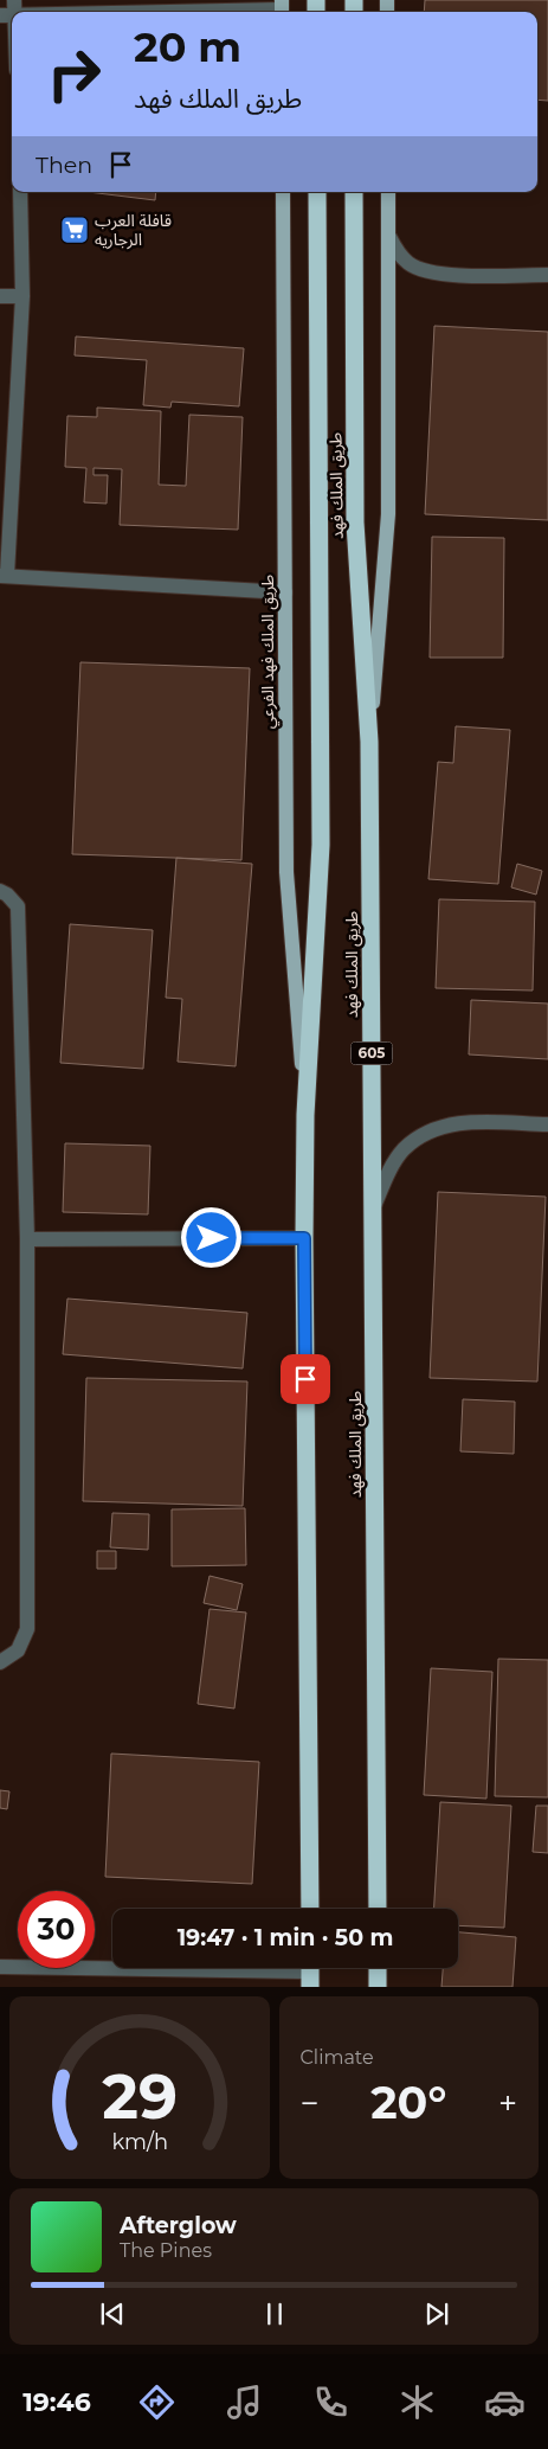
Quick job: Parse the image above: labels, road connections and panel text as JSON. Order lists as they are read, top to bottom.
{
  "streets": {
    "highway": ["طريق الملك فهد", "605"],
    "main road": ["طريق الملك فهد الفرعي"]
  },
  "crossings": [
    ["طريق الملك فهد", "طريق الملك فهد الفرعي"]
  ],
  "places": {
    "supermarket": ["قافلة العرب الرجاريه"]
  },
  "page": {
    "turn": ["20 m", "طريق الملك فهد"],
    "then": "Then",
    "limit": "30",
    "trip": "19:47 · 1 min · 50 m",
    "tile": "Climate",
    "heat": ["−", "20°", "+"],
    "song": ["Afterglow", "The Pines"],
    "tabs": "19:46",
    "gauge": ["29", "km/h"]
  }
}
